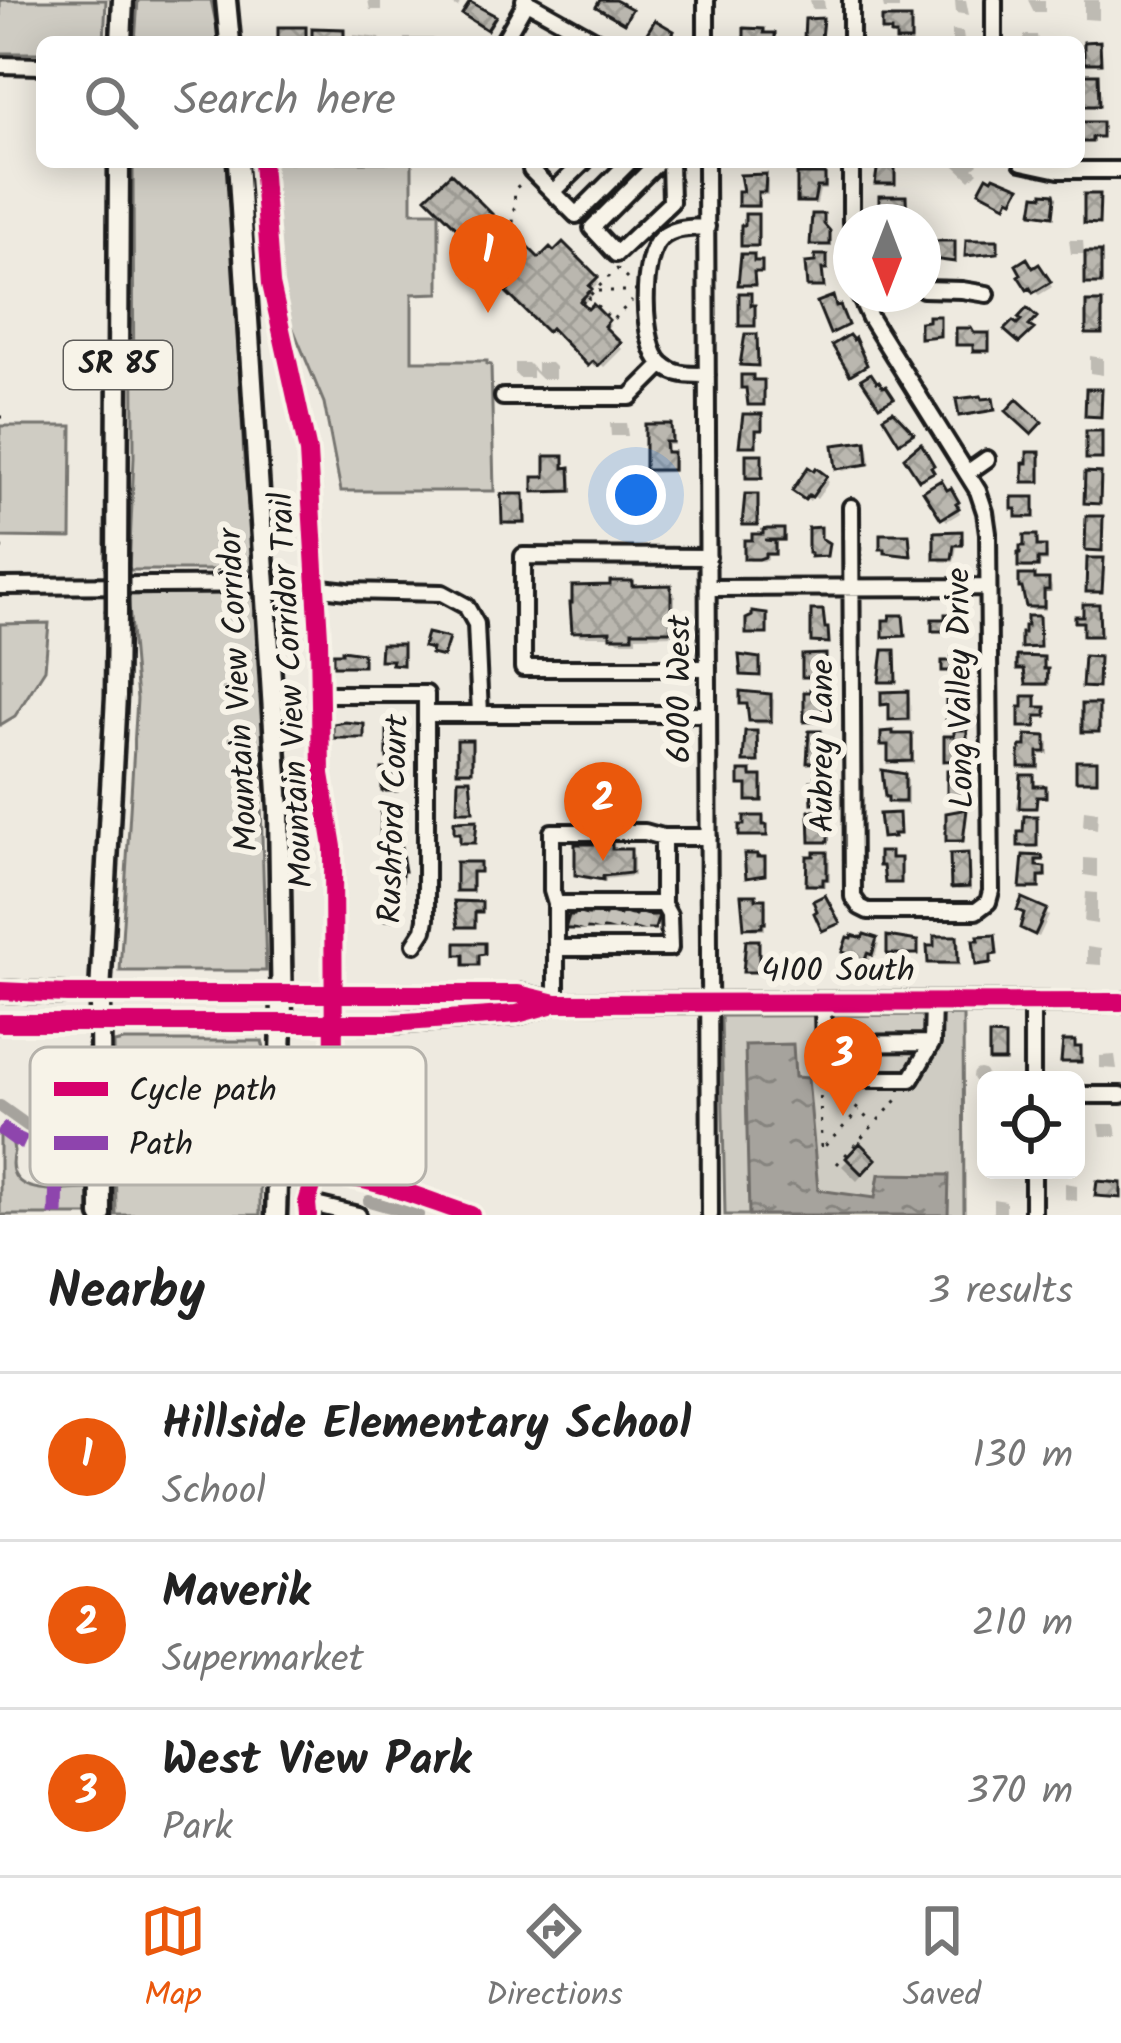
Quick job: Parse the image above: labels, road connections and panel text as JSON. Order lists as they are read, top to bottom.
{
  "streets": {
    "highway": ["SR 85", "Mountain View Corridor"],
    "main road": ["4100 South"],
    "street": [
      "Long Valley Drive",
      "6000 West",
      "Aubrey Lane",
      "Rushford Court"
    ],
    "cycle path": ["Mountain View Corridor Trail"]
  },
  "crossings": [
    ["SR 85", "4100 South"],
    ["Long Valley Drive", "Aubrey Lane"],
    ["6000 West", "4100 South"],
    ["Mountain View Corridor", "4100 South"]
  ],
  "legend": ["Cycle path", "Path"],
  "north": "bottom",
  "page": {
    "search": "Search here",
    "pins": ["1", "2", "3"],
    "heading": ["Nearby", "3 results"],
    "list": [
      {
        "mark": "1",
        "name": "Hillside Elementary School",
        "note": "School",
        "value": "130 m"
      },
      {
        "mark": "2",
        "name": "Maverik",
        "note": "Supermarket",
        "value": "210 m"
      },
      {
        "mark": "3",
        "name": "West View Park",
        "note": "Park",
        "value": "370 m"
      }
    ],
    "nav": ["Map", "Directions", "Saved"]
  }
}
